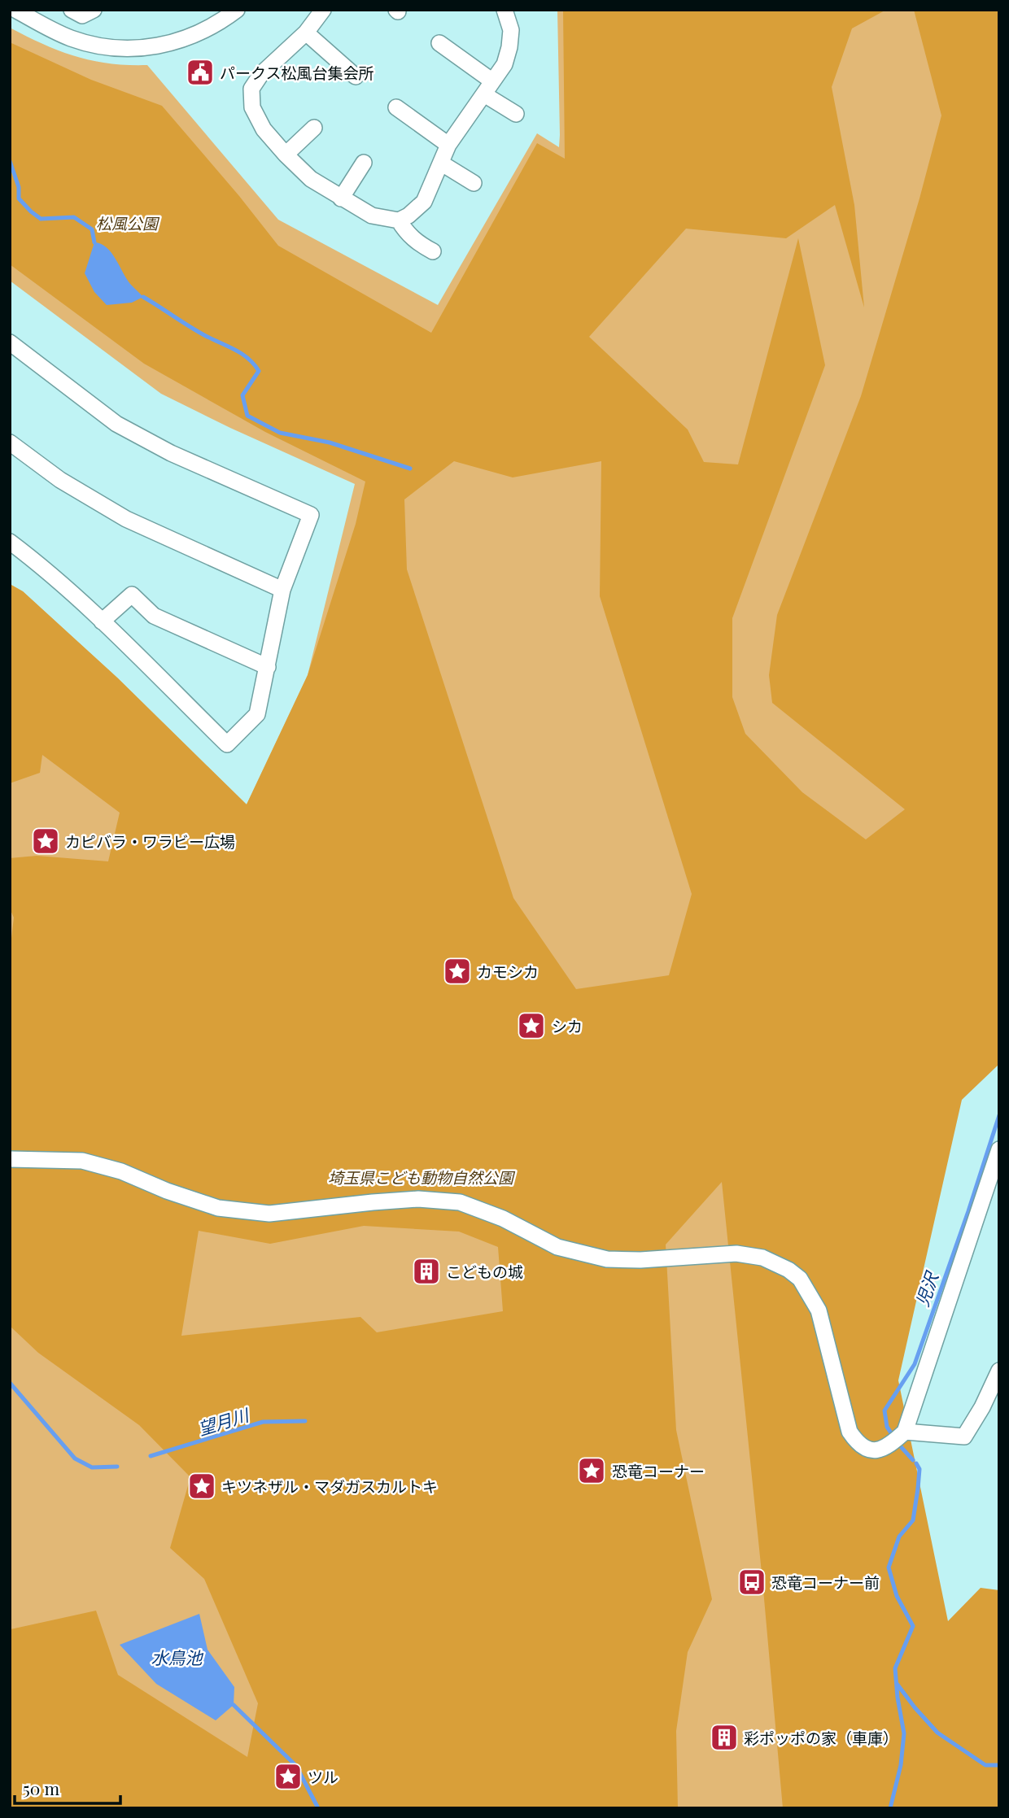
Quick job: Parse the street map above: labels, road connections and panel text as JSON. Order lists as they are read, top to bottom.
{
  "water": ["児沢", "望月川", "水鳥池"],
  "parks": ["松風公園", "埼玉県こども動物自然公園"],
  "places": {
    "public building": ["パークス松風台集会所"],
    "place": [
      "カピバラ・ワラビー広場",
      "カモシカ",
      "シカ",
      "恐竜コーナー",
      "キツネザル・マダガスカルトキ",
      "ツル"
    ],
    "building": ["こどもの城", "彩ポッポの家（車庫）"],
    "bus stop": ["恐竜コーナー前"]
  },
  "scale_bar": "50 m"
}
